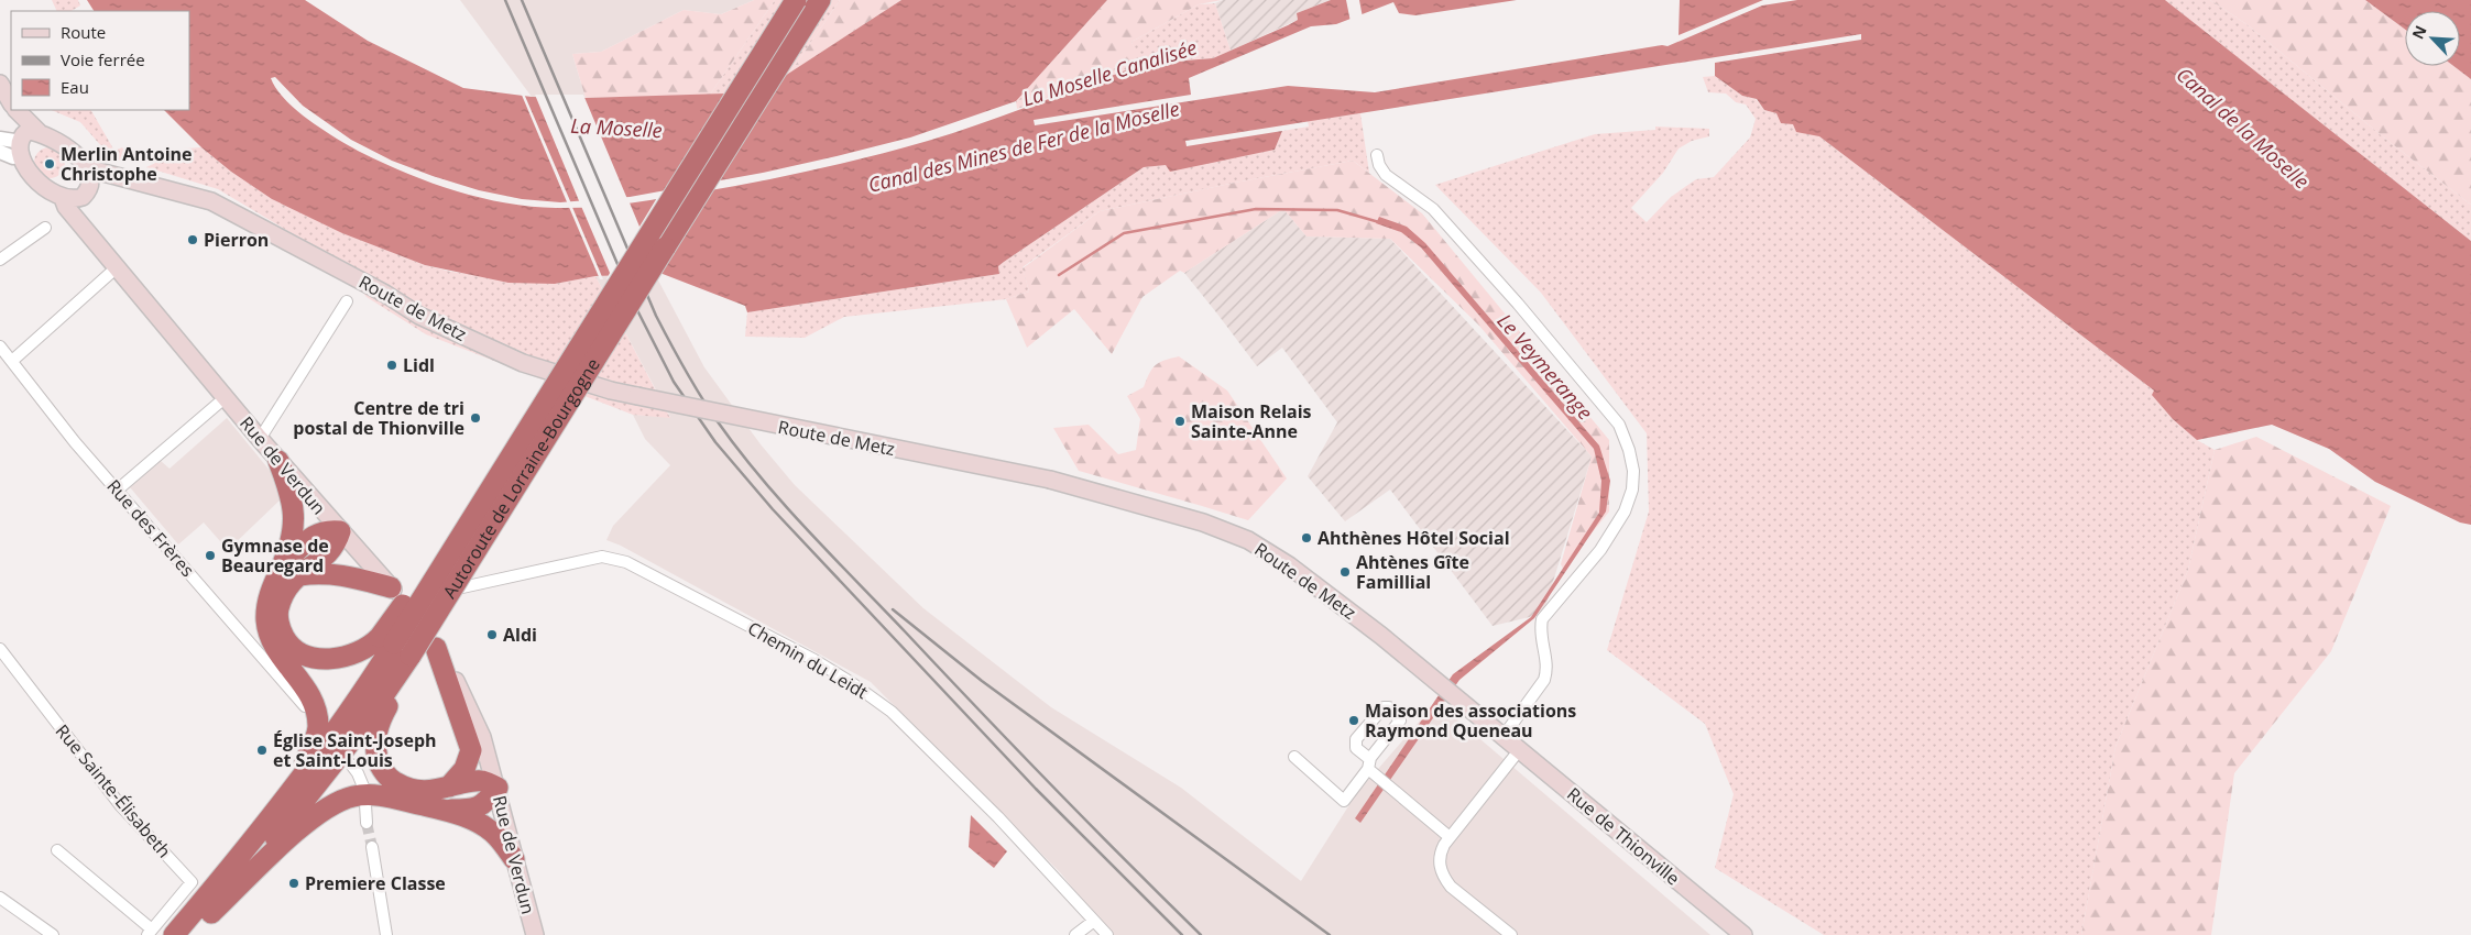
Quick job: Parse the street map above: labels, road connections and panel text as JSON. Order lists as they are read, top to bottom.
{
  "streets": {
    "highway": ["Autoroute de Lorraine-Bourgogne"],
    "main road": ["Route de Metz", "Rue de Verdun", "Rue de Thionville"],
    "street": ["Rue des Frères", "Chemin du Leidt", "Rue Sainte-Élisabeth"]
  },
  "crossings": [
    ["Route de Metz", "Rue de Verdun"],
    ["Route de Metz", "Rue de Thionville"],
    ["Rue de Verdun", "Chemin du Leidt"]
  ],
  "water": [
    "La Moselle Canalisée",
    "La Moselle",
    "Canal de la Moselle",
    "Canal des Mines de Fer de la Moselle",
    "Le Veymerange"
  ],
  "places": [
    "Merlin Antoine Christophe",
    "Pierron",
    "Lidl",
    "Centre de tri postal de Thionville",
    "Maison Relais Sainte-Anne",
    "Ahthènes Hôtel Social",
    "Gymnase de Beauregard",
    "Ahtènes Gîte Famillial",
    "Aldi",
    "Maison des associations Raymond Queneau",
    "Église Saint-Joseph et Saint-Louis",
    "Premiere Classe"
  ],
  "legend": ["Route", "Voie ferrée", "Eau"],
  "north": "top left"
}
